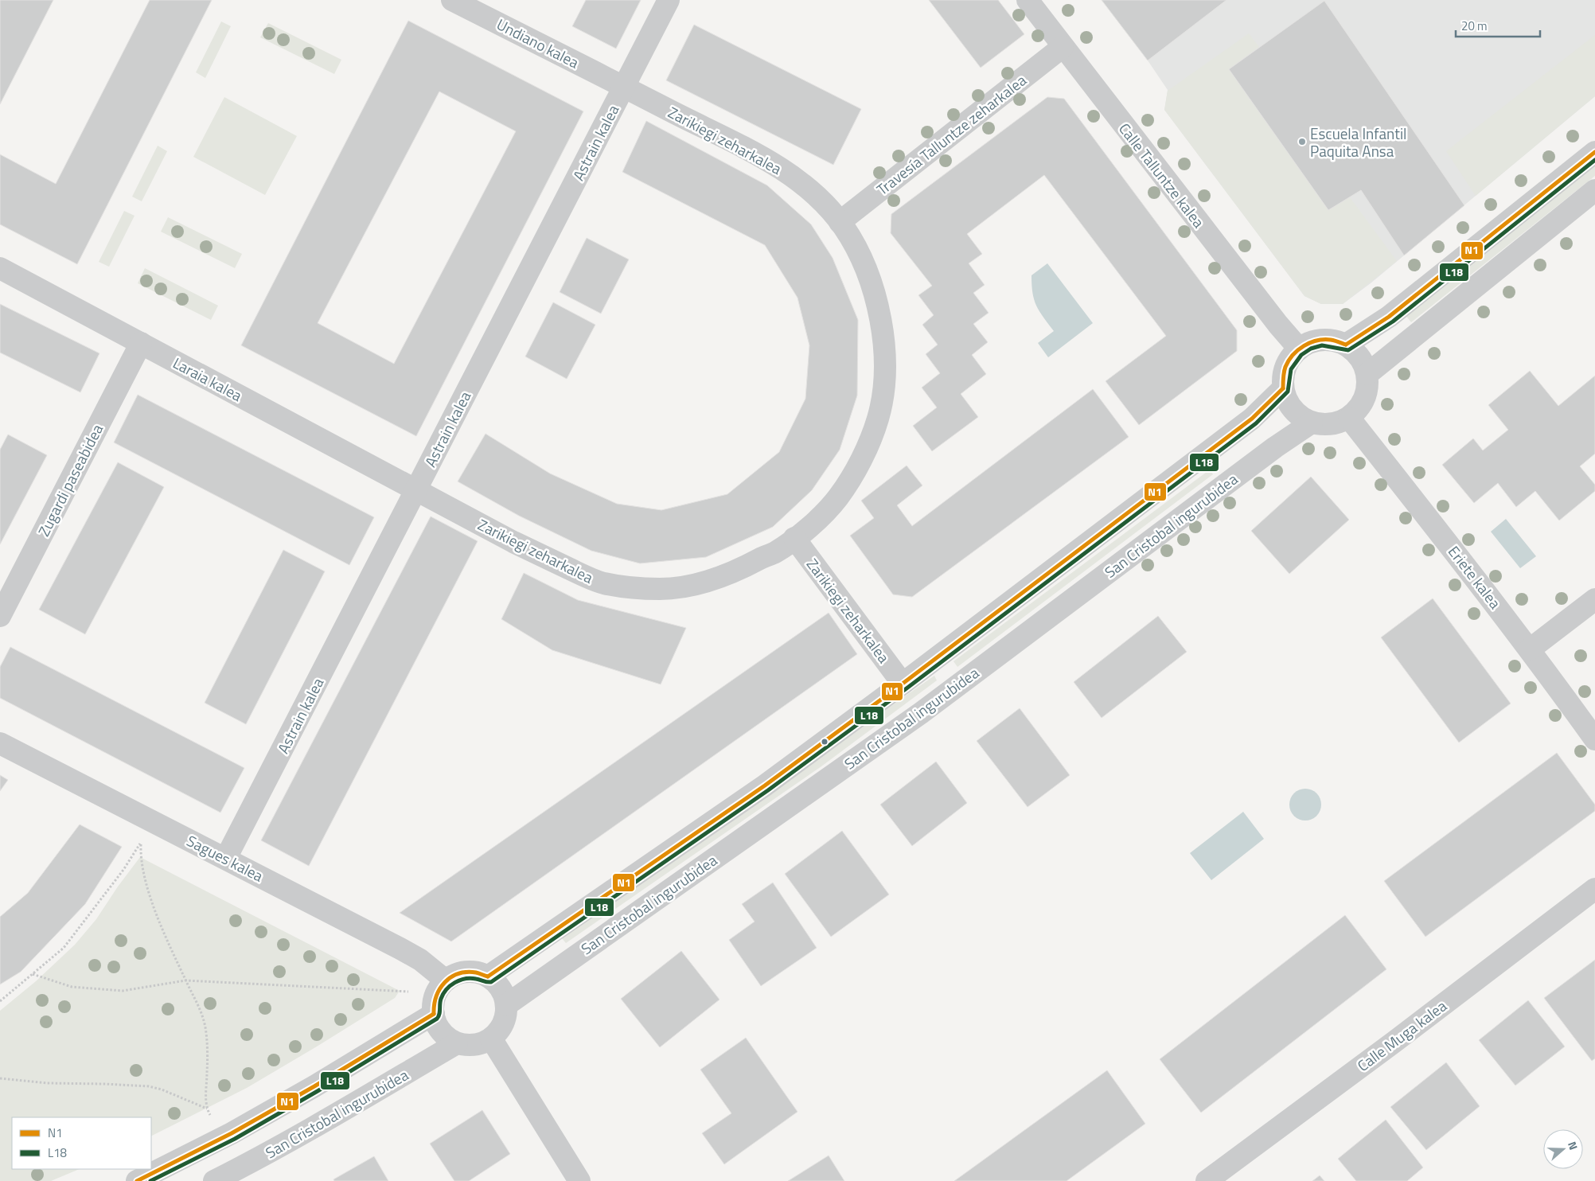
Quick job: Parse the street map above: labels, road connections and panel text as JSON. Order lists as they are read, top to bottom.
{
  "streets": {
    "street": [
      "Undiano kalea",
      "Travesía Talluntze zeharkalea",
      "Zarikiegi zeharkalea",
      "Astrain kalea",
      "Calle Talluntze kalea",
      "Laraia kalea",
      "Zugardi paseabidea",
      "San Cristobal ingurubidea",
      "Eriete kalea",
      "Sagues kalea",
      "Calle Muga kalea"
    ]
  },
  "crossings": [
    ["Undiano kalea", "Zarikiegi zeharkalea"],
    ["Undiano kalea", "Astrain kalea"],
    ["Travesía Talluntze zeharkalea", "Zarikiegi zeharkalea"],
    ["Travesía Talluntze zeharkalea", "Calle Talluntze kalea"],
    ["Zarikiegi zeharkalea", "Astrain kalea"],
    ["Zarikiegi zeharkalea", "Laraia kalea"],
    ["Zarikiegi zeharkalea", "San Cristobal ingurubidea"],
    ["Astrain kalea", "Laraia kalea"],
    ["Astrain kalea", "Sagues kalea"],
    ["Calle Talluntze kalea", "San Cristobal ingurubidea"],
    ["Calle Talluntze kalea", "Eriete kalea"],
    ["Laraia kalea", "Zugardi paseabidea"],
    ["San Cristobal ingurubidea", "Eriete kalea"],
    ["San Cristobal ingurubidea", "Sagues kalea"]
  ],
  "places": ["Escuela Infantil Paquita Ansa"],
  "lines": ["transit line N1", "transit line L18"],
  "legend": ["N1", "L18"],
  "scale_bar": "20 m",
  "north": "right"
}
